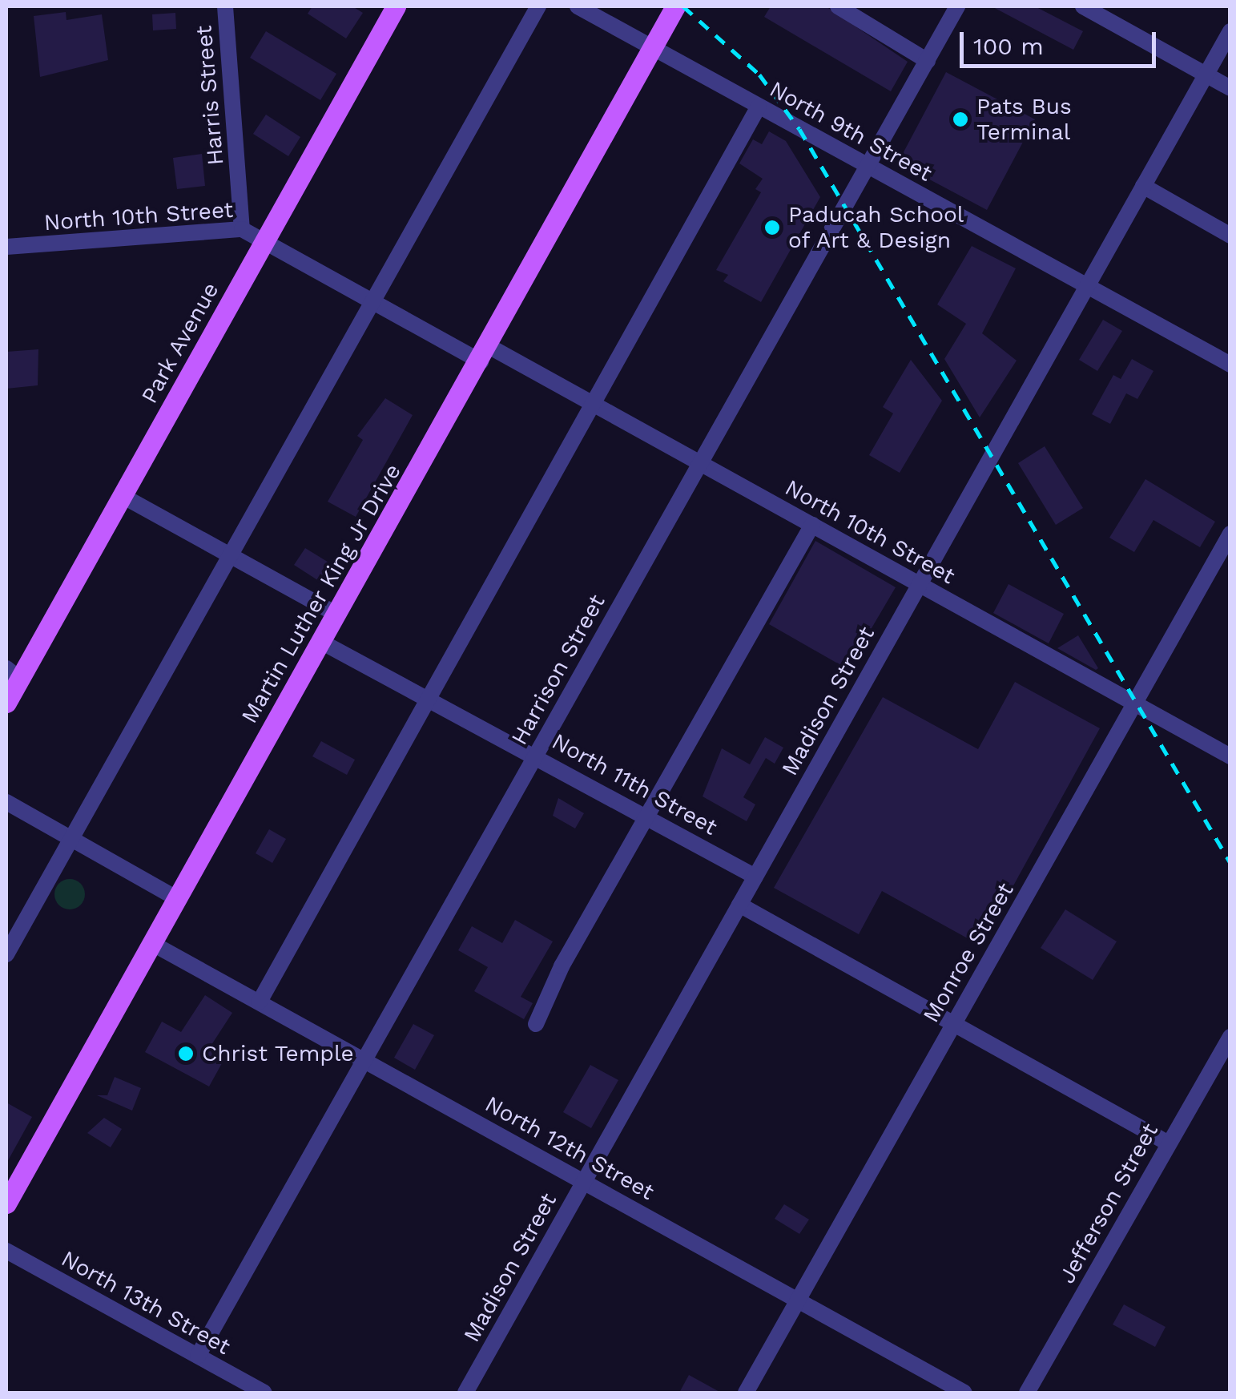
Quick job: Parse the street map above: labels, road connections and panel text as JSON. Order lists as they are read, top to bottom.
{
  "streets": {
    "main road": ["Park Avenue", "Martin Luther King Jr Drive"],
    "street": [
      "Harris Street",
      "North 9th Street",
      "North 10th Street",
      "Harrison Street",
      "Madison Street",
      "North 11th Street",
      "Monroe Street",
      "North 12th Street",
      "Jefferson Street",
      "North 13th Street"
    ]
  },
  "crossings": [
    ["Harris Street", "North 10th Street"],
    ["North 9th Street", "Martin Luther King Jr Drive"],
    ["North 9th Street", "Harrison Street"],
    ["North 9th Street", "Madison Street"],
    ["North 10th Street", "Park Avenue"],
    ["North 10th Street", "Martin Luther King Jr Drive"],
    ["North 10th Street", "Harrison Street"],
    ["North 10th Street", "Madison Street"],
    ["North 10th Street", "Monroe Street"],
    ["Martin Luther King Jr Drive", "North 11th Street"],
    ["Martin Luther King Jr Drive", "North 12th Street"],
    ["Harrison Street", "North 11th Street"],
    ["Harrison Street", "North 12th Street"],
    ["Harrison Street", "North 13th Street"],
    ["Madison Street", "North 11th Street"],
    ["Madison Street", "North 12th Street"],
    ["Monroe Street", "North 12th Street"]
  ],
  "places": ["Pats Bus Terminal", "Paducah School of Art & Design", "Christ Temple"],
  "scale_bar": "100 m"
}
